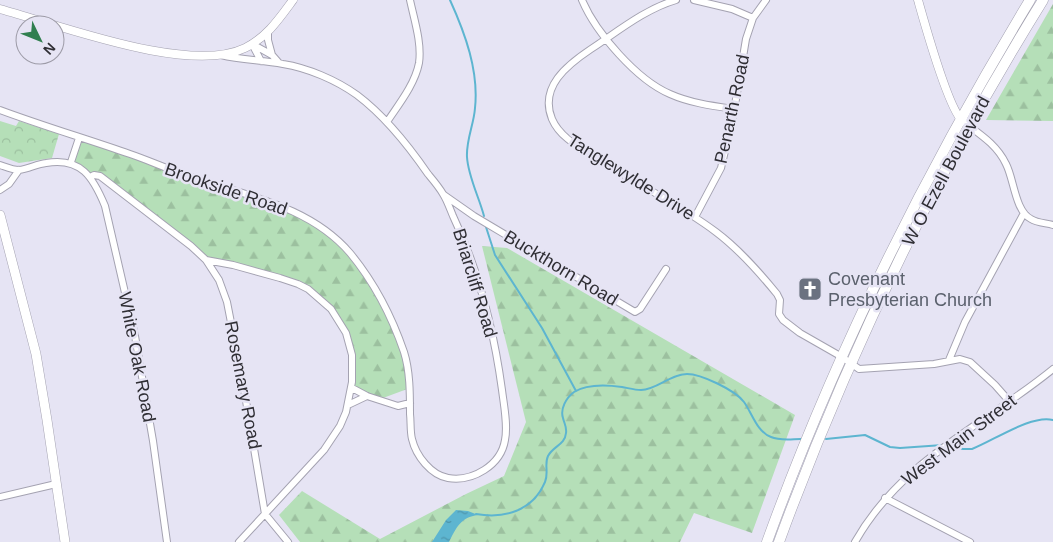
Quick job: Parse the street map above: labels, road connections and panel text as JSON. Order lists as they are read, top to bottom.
{
  "streets": {
    "main road": ["W O Ezell Boulevard"],
    "street": [
      "Penarth Road",
      "Tanglewylde Drive",
      "Brookside Road",
      "Buckthorn Road",
      "Briarcliff Road",
      "White Oak Road",
      "Rosemary Road",
      "West Main Street"
    ]
  },
  "crossings": [
    ["Penarth Road", "Tanglewylde Drive"],
    ["W O Ezell Boulevard", "Tanglewylde Drive"],
    ["Brookside Road", "Briarcliff Road"],
    ["Buckthorn Road", "Briarcliff Road"],
    ["White Oak Road", "Rosemary Road"]
  ],
  "places": {
    "church": ["Covenant Presbyterian Church"]
  },
  "north": "bottom right"
}
